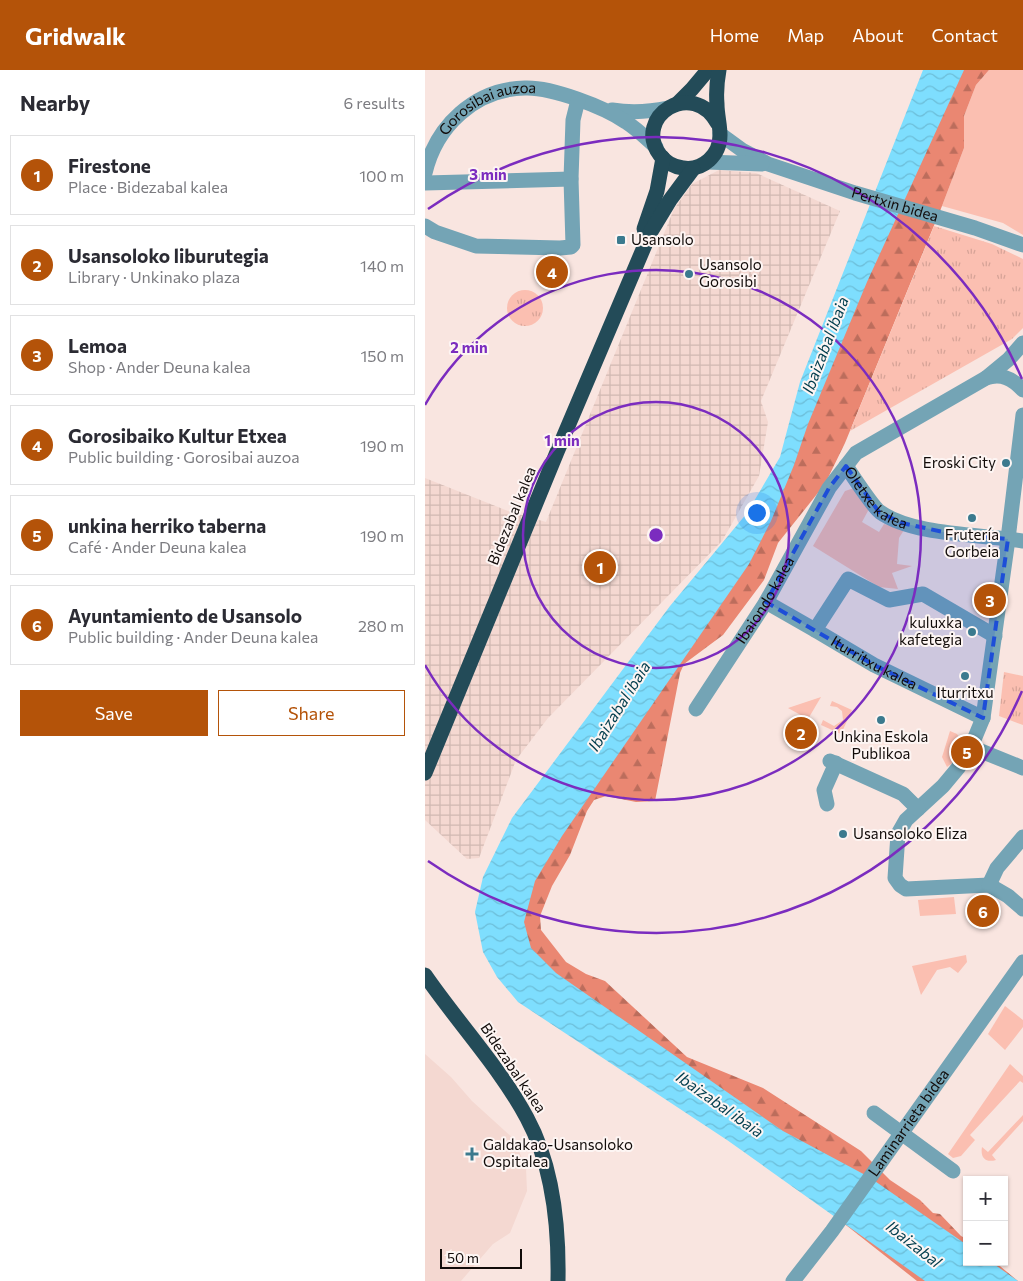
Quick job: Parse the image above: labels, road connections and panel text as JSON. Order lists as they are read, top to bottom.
{
  "streets": {
    "highway": ["Bidezabal kalea"],
    "street": [
      "Gorosibai auzoa",
      "Pertxin bidea",
      "Oletxe kalea",
      "Ibaiondo kalea",
      "Iturritxu kalea",
      "Laminarrieta bidea"
    ]
  },
  "crossings": [
    ["Oletxe kalea", "Ibaiondo kalea"],
    ["Ibaiondo kalea", "Iturritxu kalea"]
  ],
  "water": ["Ibaizabal ibaia", "Ibaizabal"],
  "places": {
    "transit": ["Usansolo"],
    "other": [
      "Usansolo Gorosibi",
      "Eroski City",
      "Frutería Gorbeia",
      "kuluxka kafetegia",
      "Iturritxu",
      "Unkina Eskola Publikoa",
      "Usansoloko Eliza"
    ],
    "health": ["Galdakao-Usansoloko Ospitalea"]
  },
  "scale_bar": "50 m",
  "page": {
    "header": "Gridwalk",
    "nav": [
      "Home",
      "Map",
      "About",
      "Contact"
    ],
    "heading": ["Nearby", "6 results"],
    "list": [
      {
        "mark": "1",
        "name": "Firestone",
        "note": "Place · Bidezabal kalea",
        "value": "100 m"
      },
      {
        "mark": "2",
        "name": "Usansoloko liburutegia",
        "note": "Library · Unkinako plaza",
        "value": "140 m"
      },
      {
        "mark": "3",
        "name": "Lemoa",
        "note": "Shop · Ander Deuna kalea",
        "value": "150 m"
      },
      {
        "mark": "4",
        "name": "Gorosibaiko Kultur Etxea",
        "note": "Public building · Gorosibai auzoa",
        "value": "190 m"
      },
      {
        "mark": "5",
        "name": "unkina herriko taberna",
        "note": "Café · Ander Deuna kalea",
        "value": "190 m"
      },
      {
        "mark": "6",
        "name": "Ayuntamiento de Usansolo",
        "note": "Public building · Ander Deuna kalea",
        "value": "280 m"
      }
    ],
    "pins": [
      "4",
      "1",
      "3",
      "2",
      "5",
      "6"
    ],
    "buttons": ["Save", "Share"],
    "map_buttons": ["+", "−"],
    "scale": "50 m"
  },
  "rings": ["3 min", "2 min", "1 min"]
}
